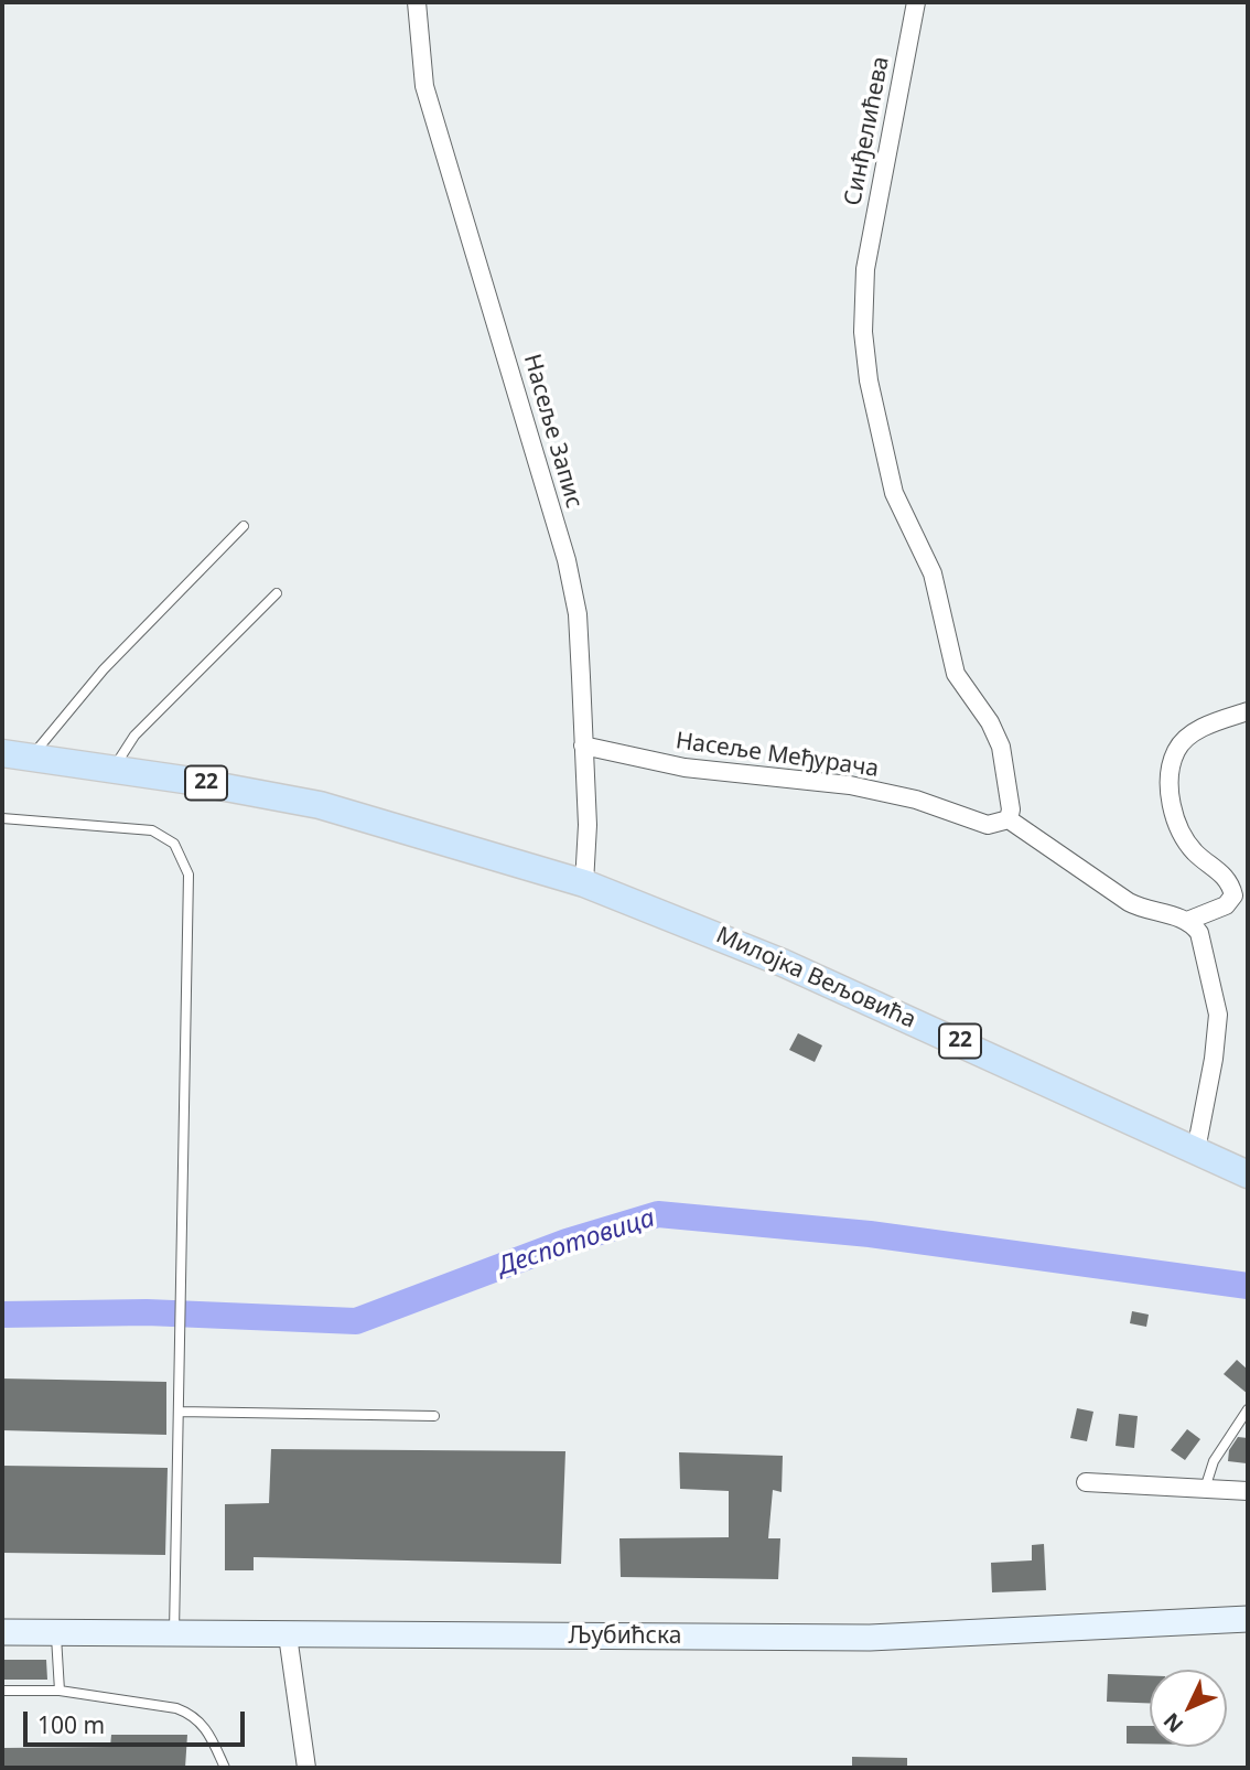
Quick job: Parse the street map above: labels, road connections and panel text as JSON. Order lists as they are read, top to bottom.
{
  "streets": {
    "main road": ["22", "Милојка Вељовића"],
    "street": [
      "Синђелићева",
      "Насеље Запис",
      "Насеље Међурача",
      "Љубићска"
    ]
  },
  "crossings": [
    ["Синђелићева", "Насеље Међурача"],
    ["Насеље Запис", "Насеље Међурача"],
    ["Насеље Запис", "Милојка Вељовића"]
  ],
  "water": ["Деспотовица"],
  "scale_bar": "100 m",
  "north": "bottom left"
}
